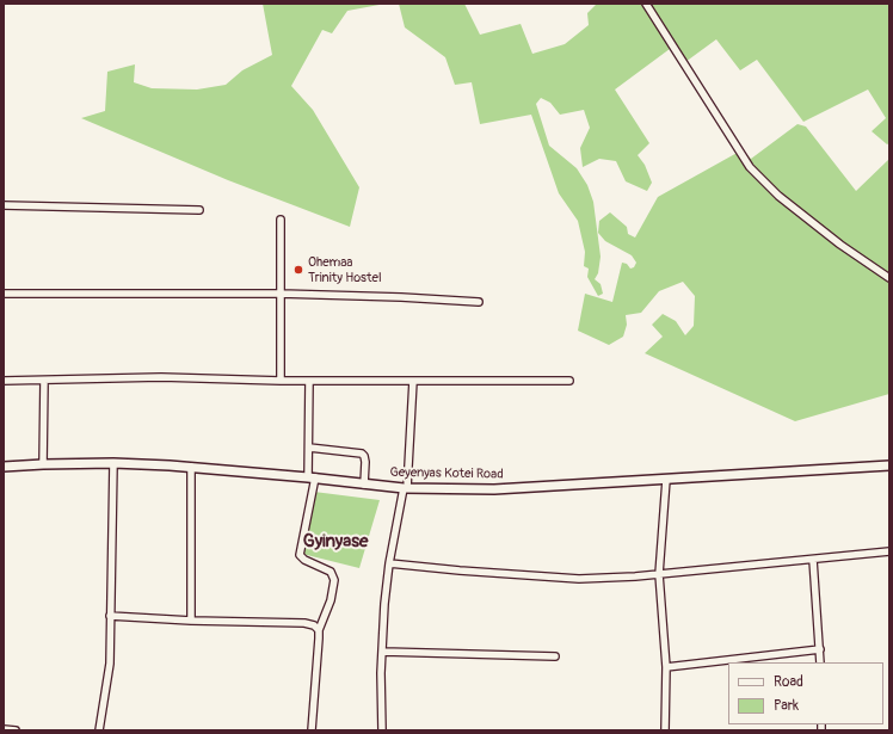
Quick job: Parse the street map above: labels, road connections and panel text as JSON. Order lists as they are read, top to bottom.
{
  "streets": {
    "street": ["Geyenyas Kotei Road"]
  },
  "districts": ["Gyinyase"],
  "places": ["Ohemaa Trinity Hostel"],
  "legend": ["Road", "Park"]
}
